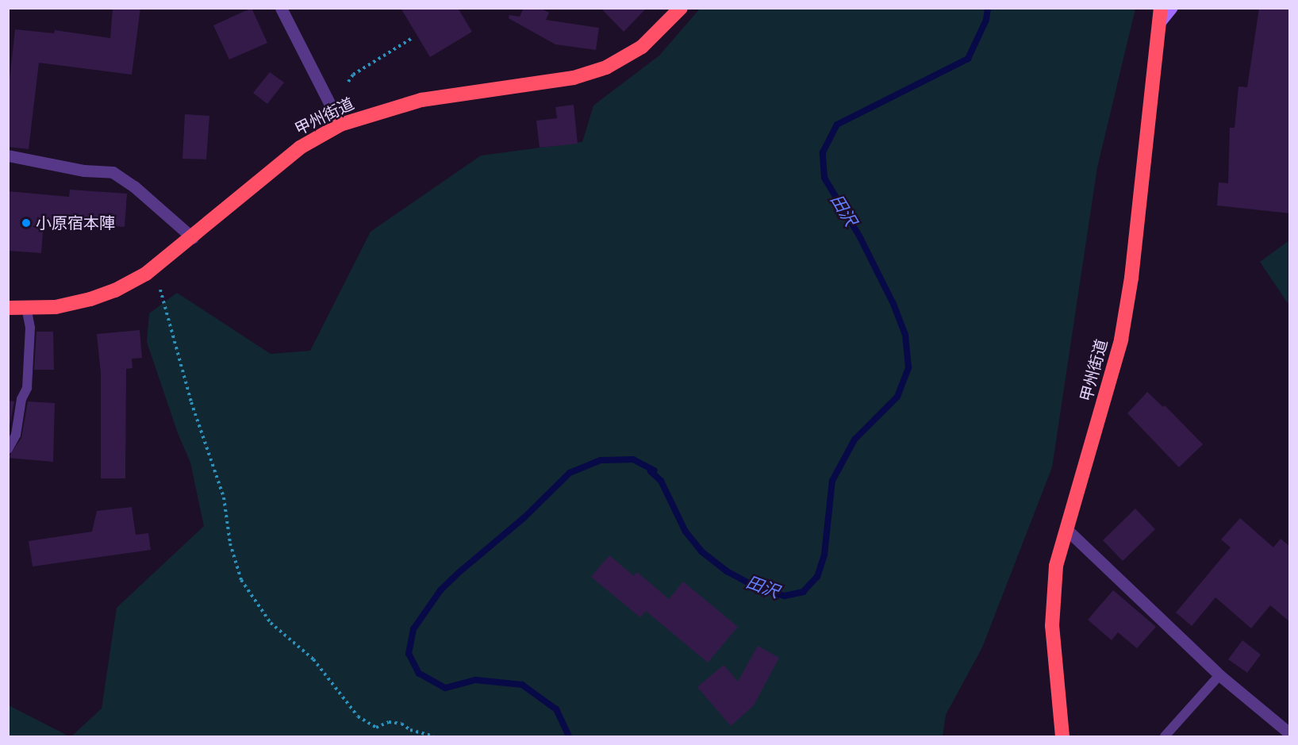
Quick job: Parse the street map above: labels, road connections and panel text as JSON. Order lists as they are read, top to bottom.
{
  "streets": {
    "highway": ["甲州街道"]
  },
  "water": ["田沢"],
  "places": ["小原宿本陣"]
}
